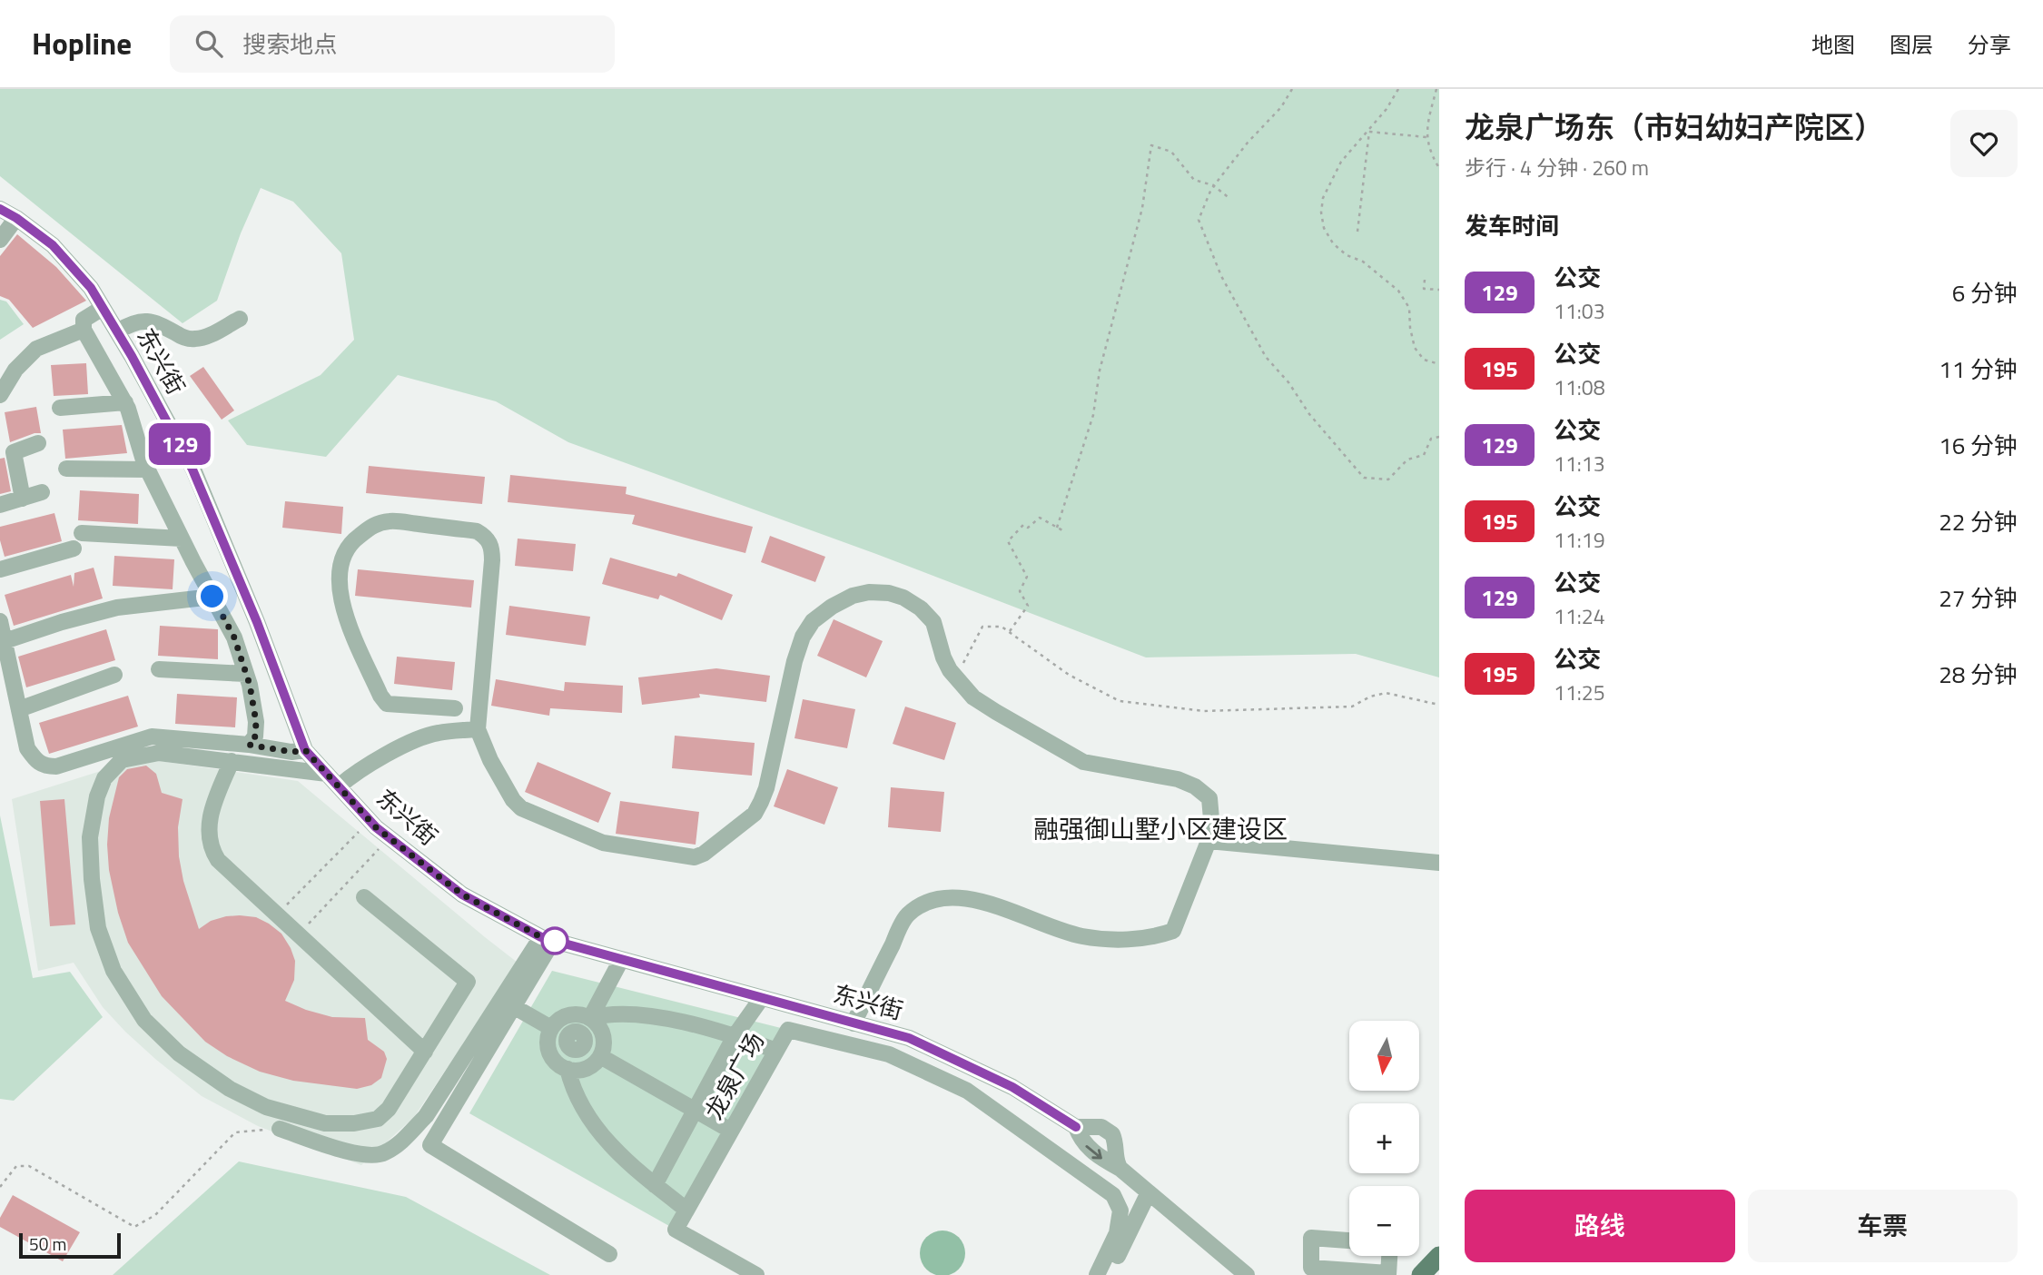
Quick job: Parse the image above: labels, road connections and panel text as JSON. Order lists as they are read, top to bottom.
{
  "streets": {
    "street": ["东兴街", "龙泉广场"]
  },
  "districts": ["融强御山墅小区建设区"],
  "lines": ["bus line 129"],
  "scale_bar": "50 m",
  "north": "bottom",
  "page": {
    "header": "Hopline",
    "search": "搜索地点",
    "nav": ["地图", "图层", "分享"],
    "on_map": "129",
    "heading": [
      ["龙泉广场东（市妇幼妇产院区）", "步行 · 4 分钟 · 260 m"],
      "发车时间"
    ],
    "list": [
      {
        "mark": "129",
        "name": "公交",
        "note": "11:03",
        "value": "6 分钟"
      },
      {
        "mark": "195",
        "name": "公交",
        "note": "11:08",
        "value": "11 分钟"
      },
      {
        "mark": "129",
        "name": "公交",
        "note": "11:13",
        "value": "16 分钟"
      },
      {
        "mark": "195",
        "name": "公交",
        "note": "11:19",
        "value": "22 分钟"
      },
      {
        "mark": "129",
        "name": "公交",
        "note": "11:24",
        "value": "27 分钟"
      },
      {
        "mark": "195",
        "name": "公交",
        "note": "11:25",
        "value": "28 分钟"
      }
    ],
    "map_buttons": ["+", "−"],
    "buttons": ["路线", "车票"],
    "scale": "50 m"
  }
}
